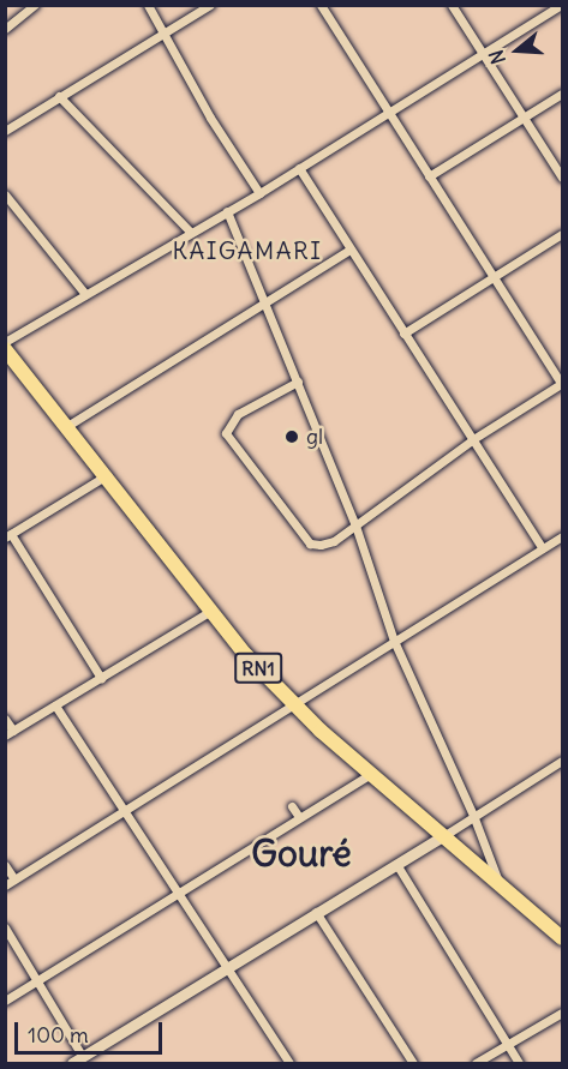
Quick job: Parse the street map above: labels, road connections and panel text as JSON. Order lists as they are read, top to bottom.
{
  "streets": {
    "highway": ["RN1"]
  },
  "districts": ["KAIGAMARI", "Gouré"],
  "places": ["gl"],
  "scale_bar": "100 m",
  "north": "left"
}
